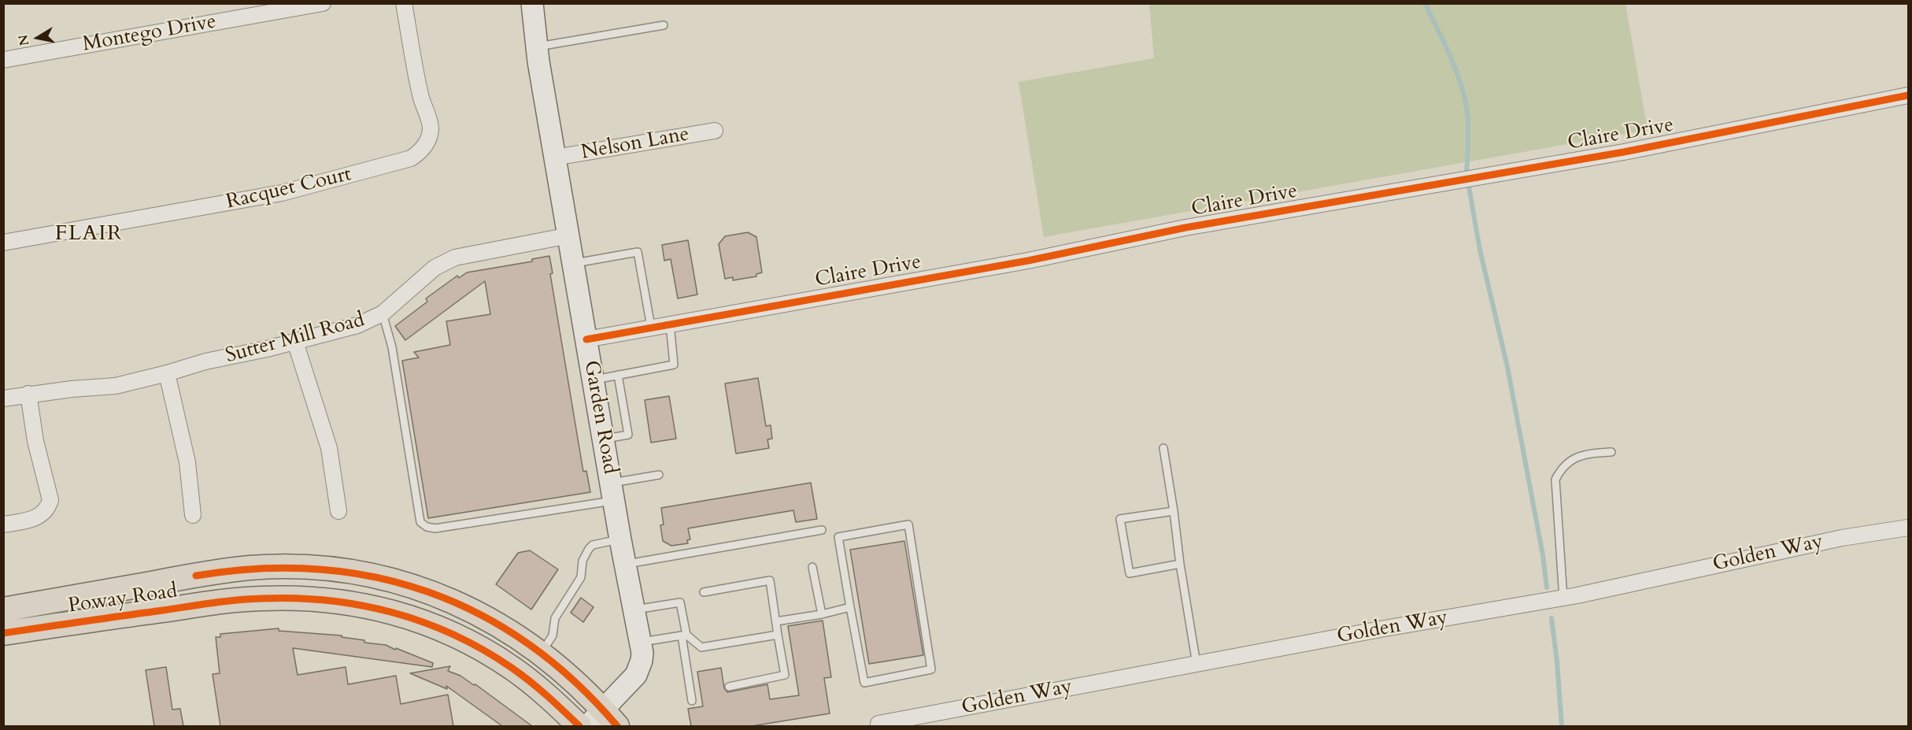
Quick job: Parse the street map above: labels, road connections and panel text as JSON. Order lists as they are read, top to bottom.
{
  "streets": {
    "main road": ["Poway Road"],
    "street": [
      "Montego Drive",
      "Claire Drive",
      "Nelson Lane",
      "Racquet Court",
      "Sutter Mill Road",
      "Garden Road",
      "Golden Way"
    ]
  },
  "crossings": [
    ["Claire Drive", "Garden Road"],
    ["Nelson Lane", "Garden Road"],
    ["Sutter Mill Road", "Garden Road"],
    ["Garden Road", "Poway Road"]
  ],
  "districts": ["FLAIR"],
  "north": "left"
}
